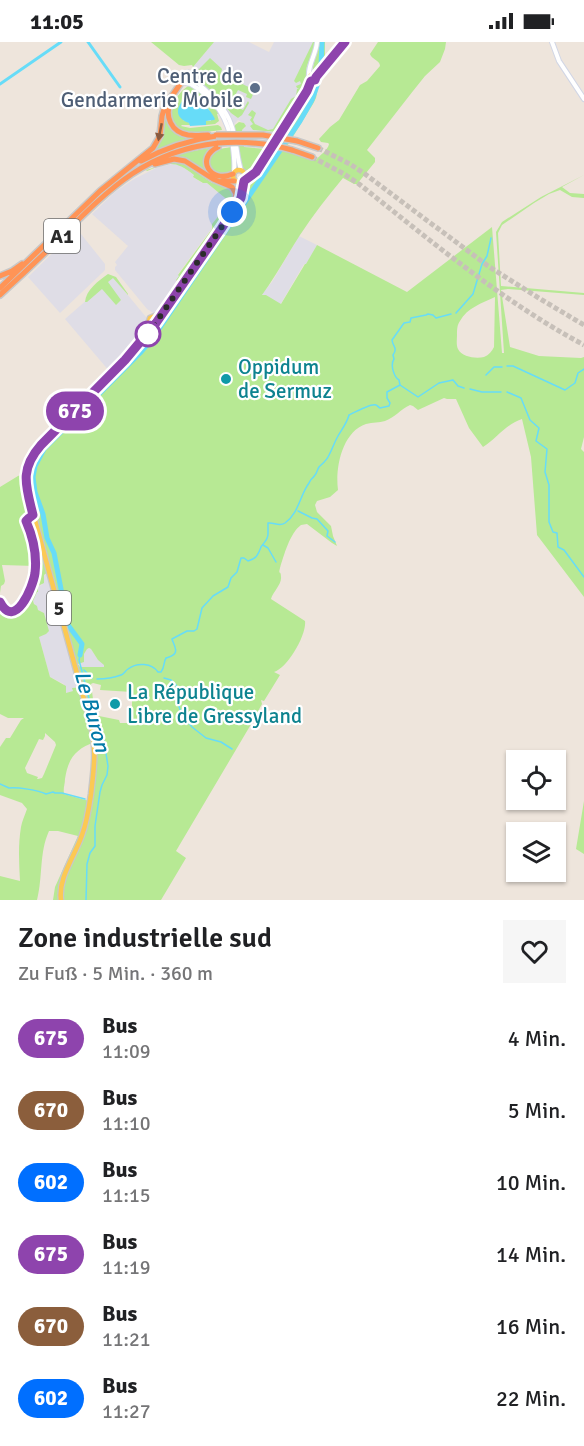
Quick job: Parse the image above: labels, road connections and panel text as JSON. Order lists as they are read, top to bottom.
{
  "streets": {
    "highway": ["A1"],
    "main road": ["5"]
  },
  "water": ["Le Buron"],
  "places": ["Centre de Gendarmerie Mobile", "Oppidum de Sermuz", "La République Libre de Gressyland"],
  "lines": ["bus line 675"],
  "page": {
    "status": "11:05",
    "on_map": "675",
    "heading": ["Zone industrielle sud", "Zu Fuß · 5 Min. · 360 m"],
    "list": [
      {
        "mark": "675",
        "name": "Bus",
        "note": "11:09",
        "value": "4 Min."
      },
      {
        "mark": "670",
        "name": "Bus",
        "note": "11:10",
        "value": "5 Min."
      },
      {
        "mark": "602",
        "name": "Bus",
        "note": "11:15",
        "value": "10 Min."
      },
      {
        "mark": "675",
        "name": "Bus",
        "note": "11:19",
        "value": "14 Min."
      },
      {
        "mark": "670",
        "name": "Bus",
        "note": "11:21",
        "value": "16 Min."
      },
      {
        "mark": "602",
        "name": "Bus",
        "note": "11:27",
        "value": "22 Min."
      }
    ]
  }
}
